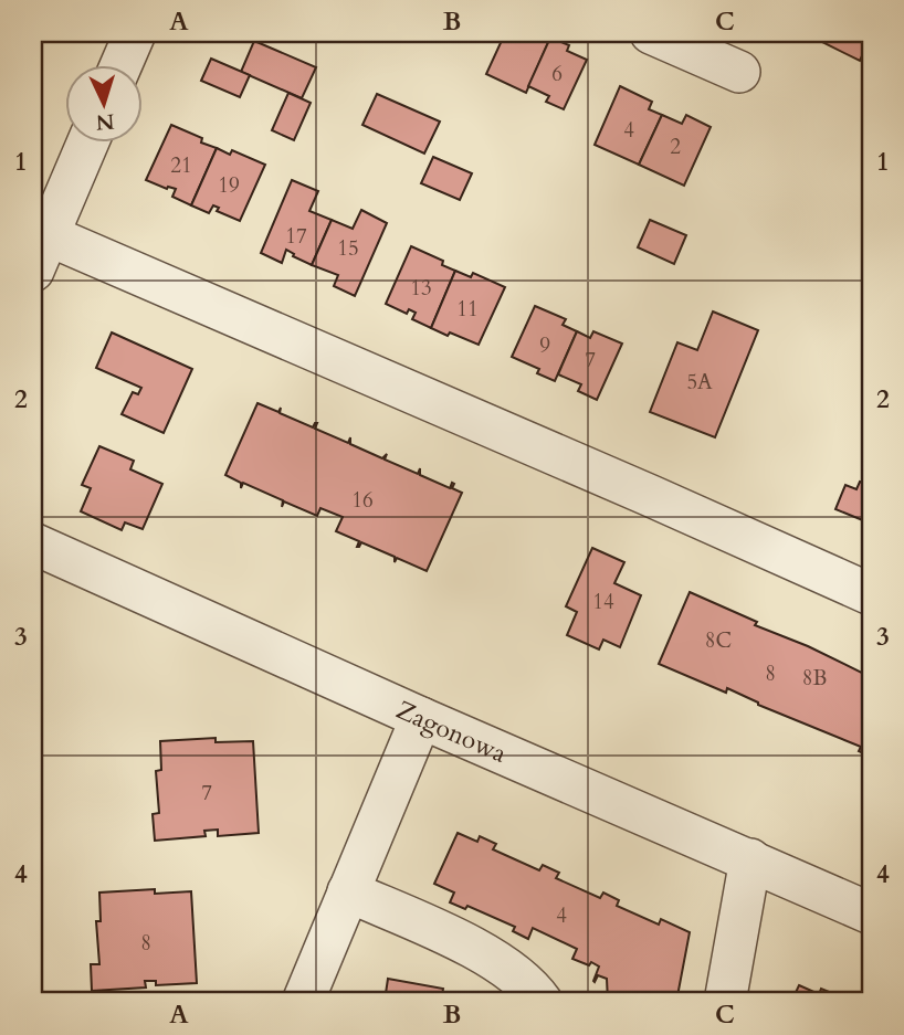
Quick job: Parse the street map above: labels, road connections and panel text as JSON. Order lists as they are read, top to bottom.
{
  "streets": {
    "street": ["Zagonowa"]
  },
  "house_numbers": [
    "6",
    "4",
    "2",
    "21",
    "19",
    "17",
    "15",
    "13",
    "11",
    "9",
    "7",
    "5A",
    "16",
    "14",
    "8C",
    "8",
    "8B",
    "7",
    "4",
    "8"
  ],
  "north": "bottom",
  "grid": {
    "columns": ["A", "B", "C"],
    "rows": [
      "1",
      "2",
      "3",
      "4"
    ]
  }
}
